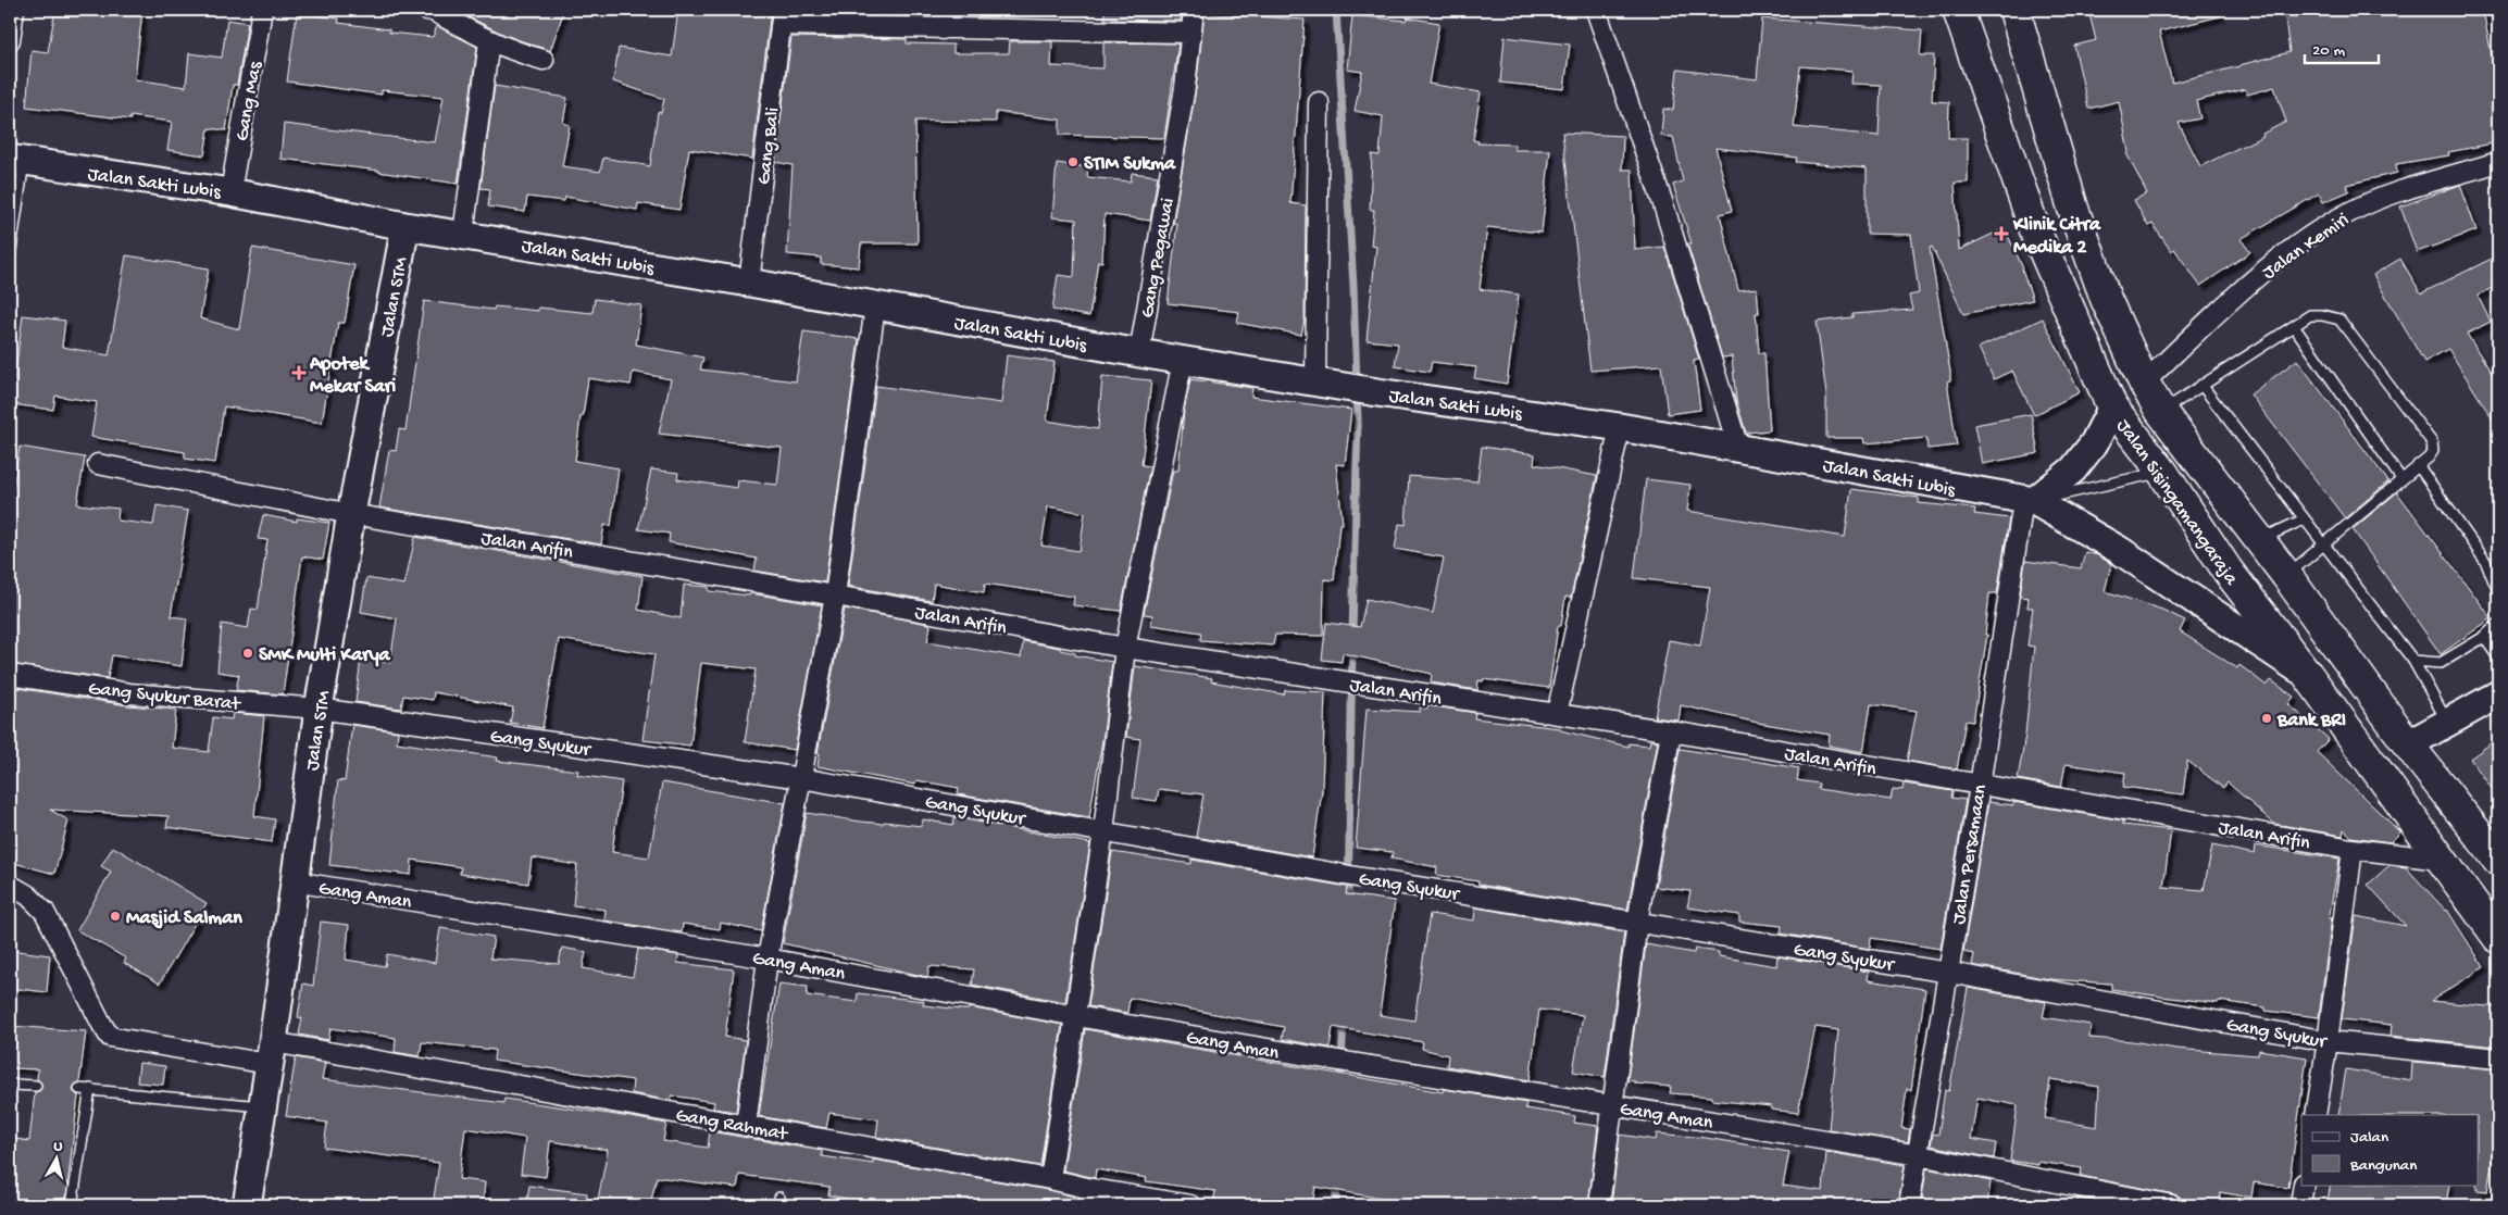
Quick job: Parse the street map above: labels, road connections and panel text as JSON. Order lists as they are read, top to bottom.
{
  "streets": {
    "main road": ["Jalan Sisingamangaraja"],
    "street": [
      "Gang Mas",
      "Gang Bali",
      "Jalan Sakti Lubis",
      "Jalan Kemiri",
      "Gang Pegawai",
      "Jalan STM",
      "Jalan Arifin",
      "Gang Syukur Barat",
      "Gang Syukur",
      "Jalan Persamaan",
      "Gang Aman",
      "Gang Rahmat"
    ]
  },
  "crossings": [
    ["Gang Mas", "Jalan Sakti Lubis"],
    ["Gang Bali", "Jalan Sakti Lubis"],
    ["Jalan Sakti Lubis", "Gang Pegawai"],
    ["Jalan Sakti Lubis", "Jalan STM"],
    ["Jalan Sakti Lubis", "Jalan Sisingamangaraja"],
    ["Jalan Sakti Lubis", "Jalan Persamaan"],
    ["Jalan Kemiri", "Jalan Sisingamangaraja"],
    ["Jalan STM", "Jalan Arifin"],
    ["Jalan STM", "Gang Syukur Barat"],
    ["Jalan STM", "Gang Syukur"],
    ["Jalan STM", "Gang Aman"],
    ["Jalan STM", "Gang Rahmat"],
    ["Jalan Sisingamangaraja", "Jalan Arifin"],
    ["Jalan Arifin", "Jalan Persamaan"],
    ["Gang Syukur Barat", "Gang Syukur"],
    ["Gang Syukur", "Jalan Persamaan"],
    ["Jalan Persamaan", "Gang Aman"]
  ],
  "places": {
    "other": [
      "STIM Sukma",
      "SMK Multi Karya",
      "Bank BRI",
      "Masjid Salman"
    ],
    "health": ["Klinik Citra Medika 2", "Apotek Mekar Sari"]
  },
  "legend": ["Jalan", "Bangunan"],
  "scale_bar": "20 m",
  "north": "top"
}
